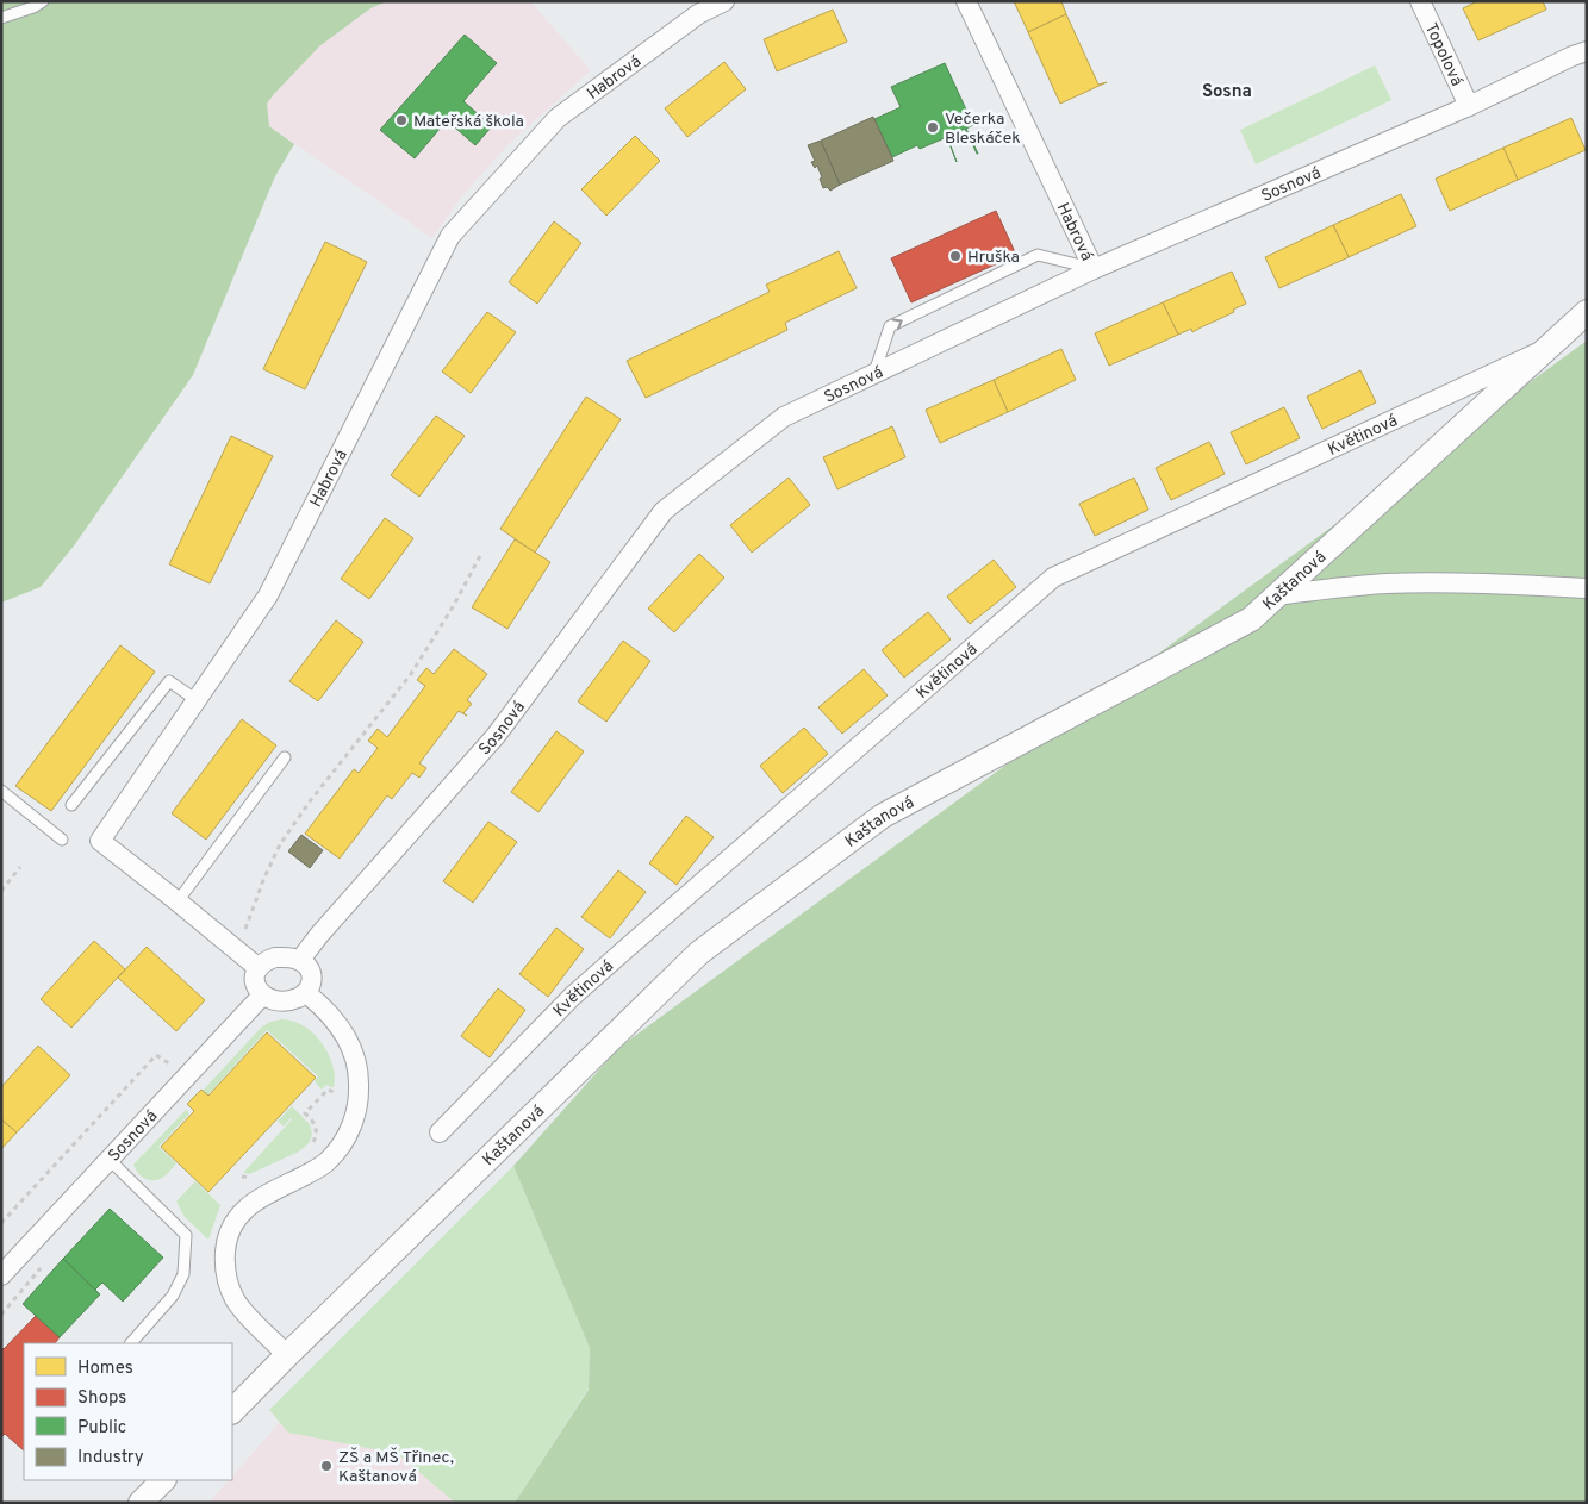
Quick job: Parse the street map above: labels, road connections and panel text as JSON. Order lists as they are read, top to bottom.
{
  "streets": {
    "street": [
      "Topolová",
      "Habrová",
      "Sosnová",
      "Květinová",
      "Kaštanová"
    ]
  },
  "crossings": [
    ["Topolová", "Sosnová"],
    ["Habrová", "Sosnová"],
    ["Květinová", "Kaštanová"]
  ],
  "districts": ["Sosna"],
  "places": [
    "Mateřská škola",
    "Večerka Bleskáček",
    "Hruška",
    "ZŠ a MŠ Třinec, Kaštanová"
  ],
  "legend": [
    "Homes",
    "Shops",
    "Public",
    "Industry"
  ]
}
